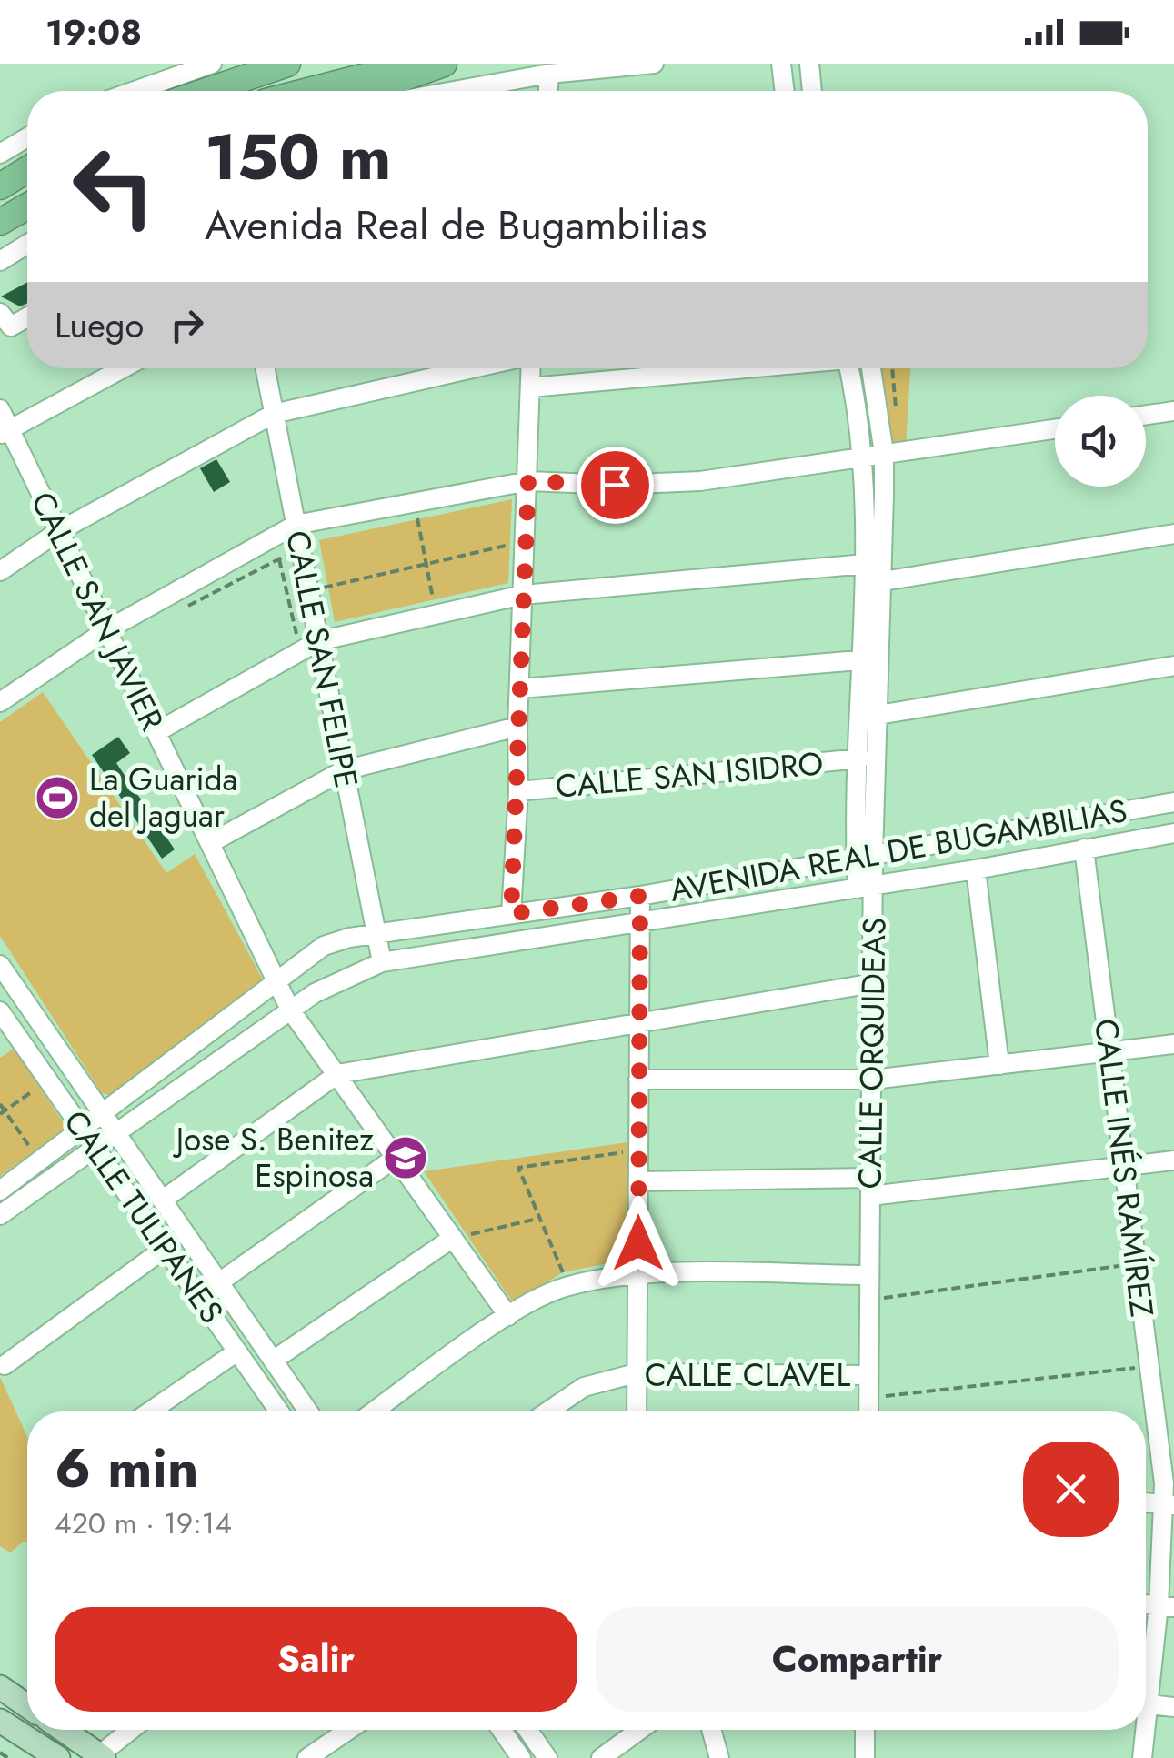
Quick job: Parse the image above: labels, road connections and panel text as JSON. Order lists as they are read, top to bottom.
{
  "streets": {
    "street": [
      "CALLE SAN JAVIER",
      "CALLE SAN FELIPE",
      "CALLE SAN ISIDRO",
      "AVENIDA REAL DE BUGAMBILIAS",
      "CALLE ORQUIDEAS",
      "CALLE INÉS RAMÍREZ",
      "CALLE TULIPANES",
      "CALLE CLAVEL"
    ]
  },
  "crossings": [
    ["CALLE SAN JAVIER", "AVENIDA REAL DE BUGAMBILIAS"],
    ["CALLE SAN FELIPE", "AVENIDA REAL DE BUGAMBILIAS"],
    ["CALLE SAN ISIDRO", "CALLE ORQUIDEAS"],
    ["AVENIDA REAL DE BUGAMBILIAS", "CALLE ORQUIDEAS"],
    ["AVENIDA REAL DE BUGAMBILIAS", "CALLE INÉS RAMÍREZ"],
    ["AVENIDA REAL DE BUGAMBILIAS", "CALLE TULIPANES"],
    ["CALLE ORQUIDEAS", "CALLE CLAVEL"]
  ],
  "places": {
    "sports": ["La Guarida del Jaguar"],
    "school or university": ["Jose S. Benitez Espinosa"]
  },
  "page": {
    "status": "19:08",
    "turn": ["150 m", "Avenida Real de Bugambilias"],
    "then": "Luego",
    "heading": ["6 min", "420 m · 19:14"],
    "buttons": ["Salir", "Compartir"]
  }
}
